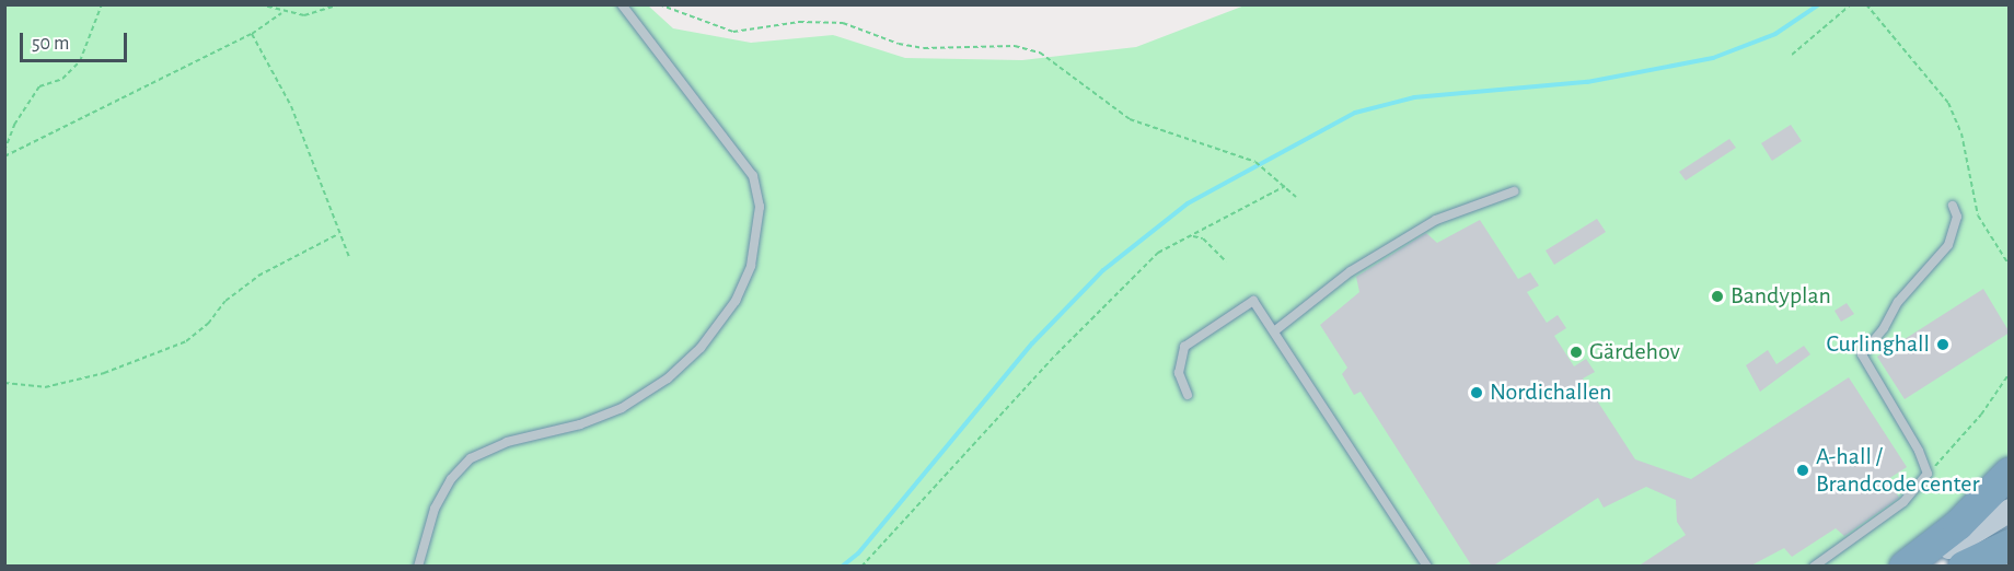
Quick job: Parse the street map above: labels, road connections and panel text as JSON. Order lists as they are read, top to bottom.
{
  "places": [
    "Bandyplan",
    "Curlinghall",
    "Gärdehov",
    "Nordichallen",
    "A-hall / Brandcode center"
  ],
  "scale_bar": "50 m"
}
